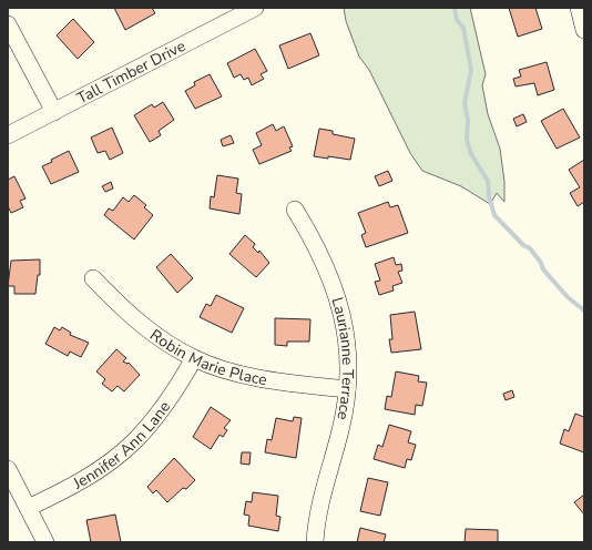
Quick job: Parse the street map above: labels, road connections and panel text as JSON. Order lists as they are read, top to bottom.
{
  "streets": {
    "street": [
      "Tall Timber Drive",
      "Robin Marie Place",
      "Laurianne Terrace",
      "Jennifer Ann Lane"
    ]
  },
  "crossings": [
    ["Robin Marie Place", "Laurianne Terrace"],
    ["Robin Marie Place", "Jennifer Ann Lane"]
  ]
}
